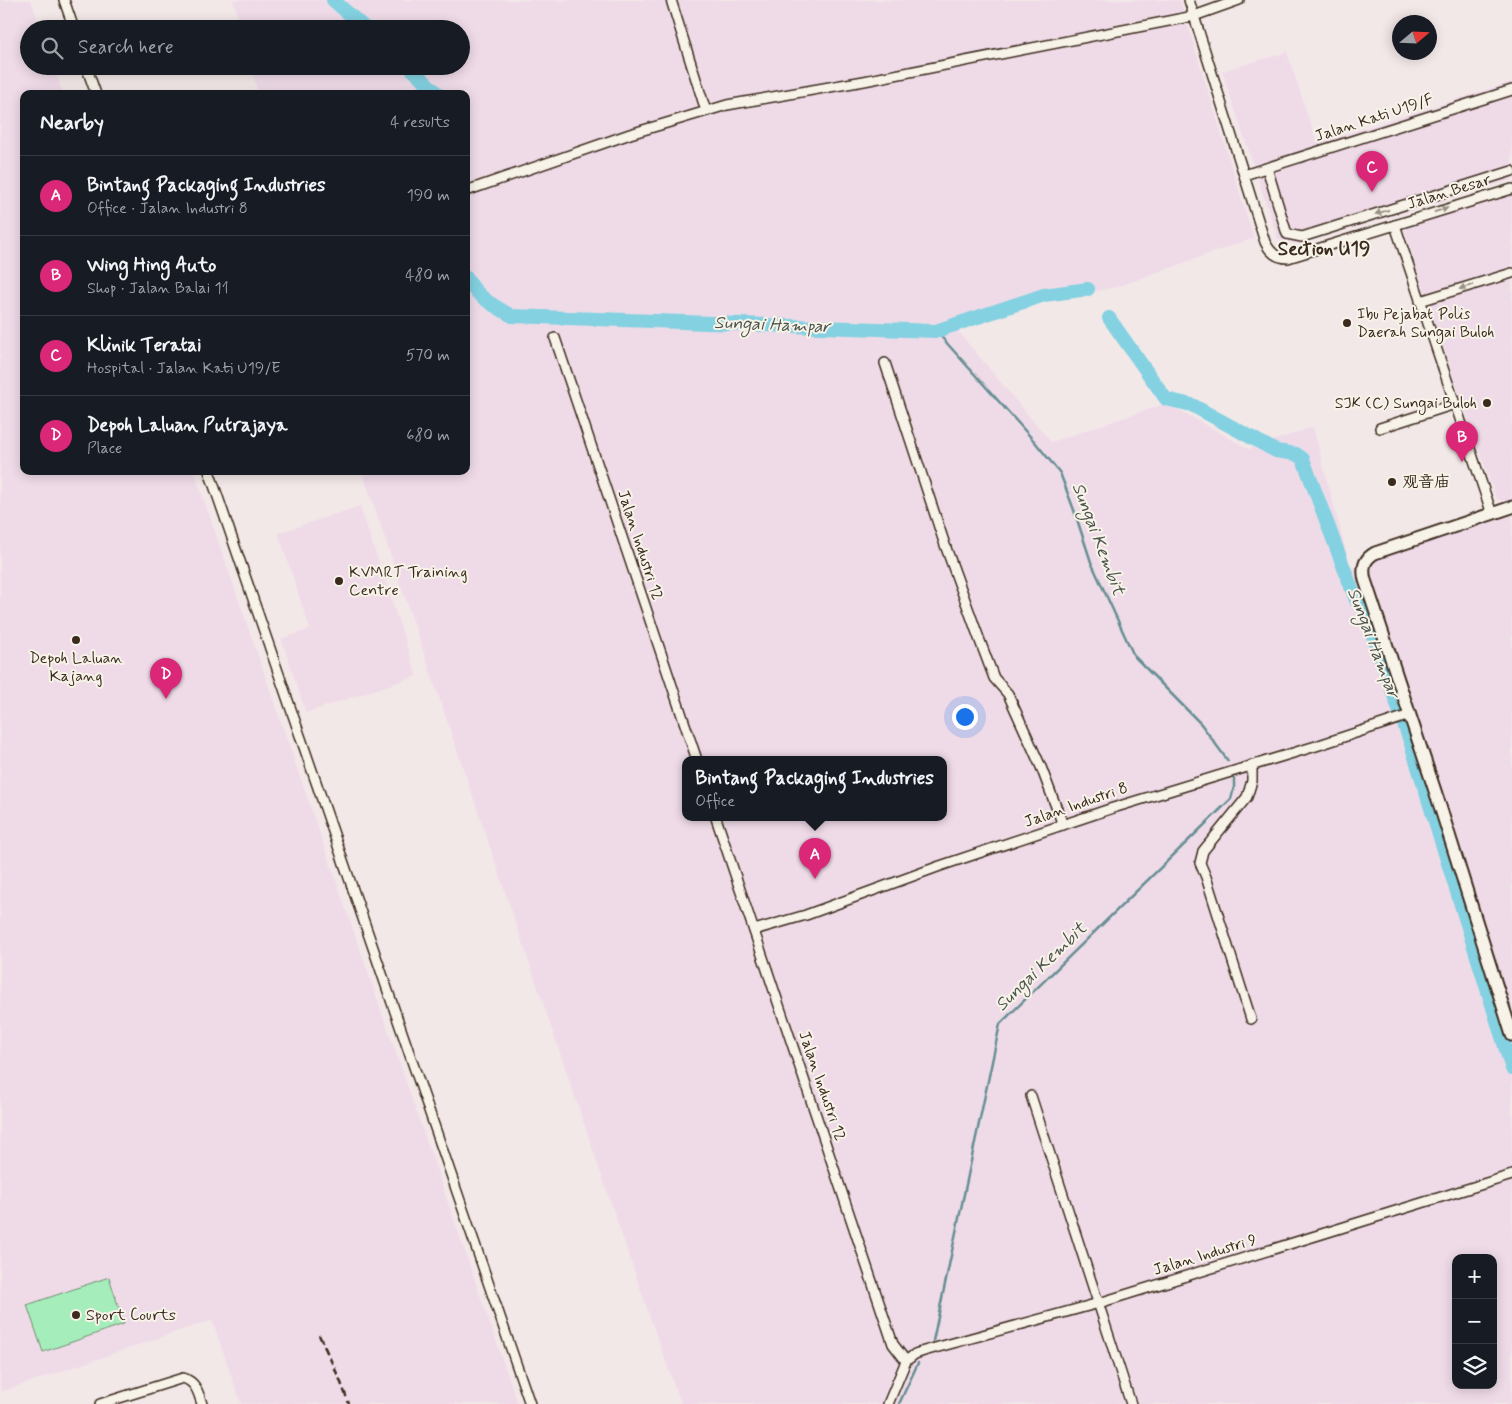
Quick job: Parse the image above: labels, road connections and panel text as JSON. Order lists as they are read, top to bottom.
{
  "streets": {
    "street": [
      "Jalan Kati U19/F",
      "Jalan Besar",
      "Jalan Industri 12",
      "Jalan Industri 8",
      "Jalan Industri 9"
    ]
  },
  "crossings": [
    ["Jalan Kati U19/F", "Jalan Besar"],
    ["Jalan Industri 12", "Jalan Industri 8"],
    ["Jalan Industri 12", "Jalan Industri 9"]
  ],
  "one_way": ["Jalan Besar"],
  "districts": ["Section U19"],
  "water": ["Sungai Hampar", "Sungai Kembit"],
  "places": [
    "Ibu Pejabat Polis Daerah Sungai Buloh",
    "SJK (C) Sungai Buloh",
    "观音庙",
    "KVMRT Training Centre",
    "Depoh Laluan Kajang",
    "Sport Courts"
  ],
  "north": "right",
  "page": {
    "search": "Search here",
    "heading": ["Nearby", "4 results"],
    "pins": [
      "C",
      "B",
      "D",
      "A"
    ],
    "list": [
      {
        "mark": "A",
        "name": "Bintang Packaging Industries",
        "note": "Office · Jalan Industri 8",
        "value": "190 m"
      },
      {
        "mark": "B",
        "name": "Wing Hing Auto",
        "note": "Shop · Jalan Balai 11",
        "value": "480 m"
      },
      {
        "mark": "C",
        "name": "Klinik Teratai",
        "note": "Hospital · Jalan Kati U19/E",
        "value": "570 m"
      },
      {
        "mark": "D",
        "name": "Depoh Laluan Putrajaya",
        "note": "Place",
        "value": "680 m"
      }
    ],
    "popup": ["Bintang Packaging Industries", "Office"],
    "map_buttons": ["+", "−"]
  }
}
